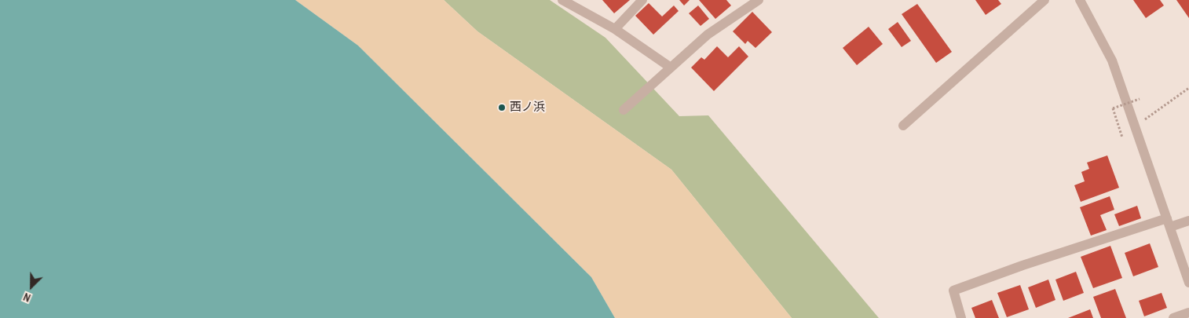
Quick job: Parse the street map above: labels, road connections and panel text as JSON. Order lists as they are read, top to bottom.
{
  "places": ["西ノ浜"],
  "north": "bottom left"
}
